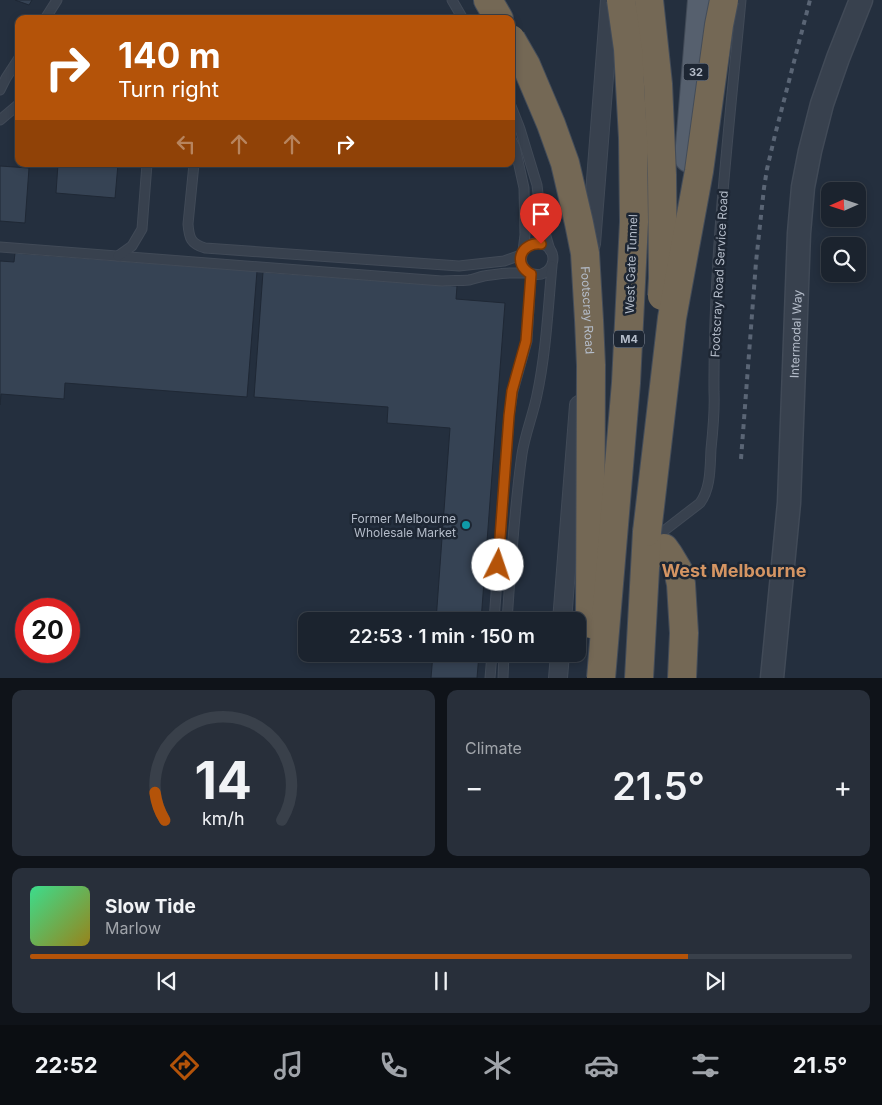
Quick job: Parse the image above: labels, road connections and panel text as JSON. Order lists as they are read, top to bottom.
{
  "streets": {
    "highway": ["West Gate Tunnel", "M4"],
    "main road": ["32"],
    "street": ["Footscray Road", "Intermodal Way"],
    "lane": ["Footscray Road Service Road"]
  },
  "crossings": [
    ["Footscray Road Service Road", "M4"]
  ],
  "districts": ["West Melbourne"],
  "places": ["Former Melbourne Wholesale Market"],
  "north": "left",
  "page": {
    "turn": ["140 m", "Turn right"],
    "limit": "20",
    "trip": "22:53 · 1 min · 150 m",
    "tile": "Climate",
    "heat": ["−", "21.5°", "+"],
    "song": ["Slow Tide", "Marlow"],
    "tabs": ["22:52", "21.5°"],
    "gauge": ["14", "km/h"]
  }
}
